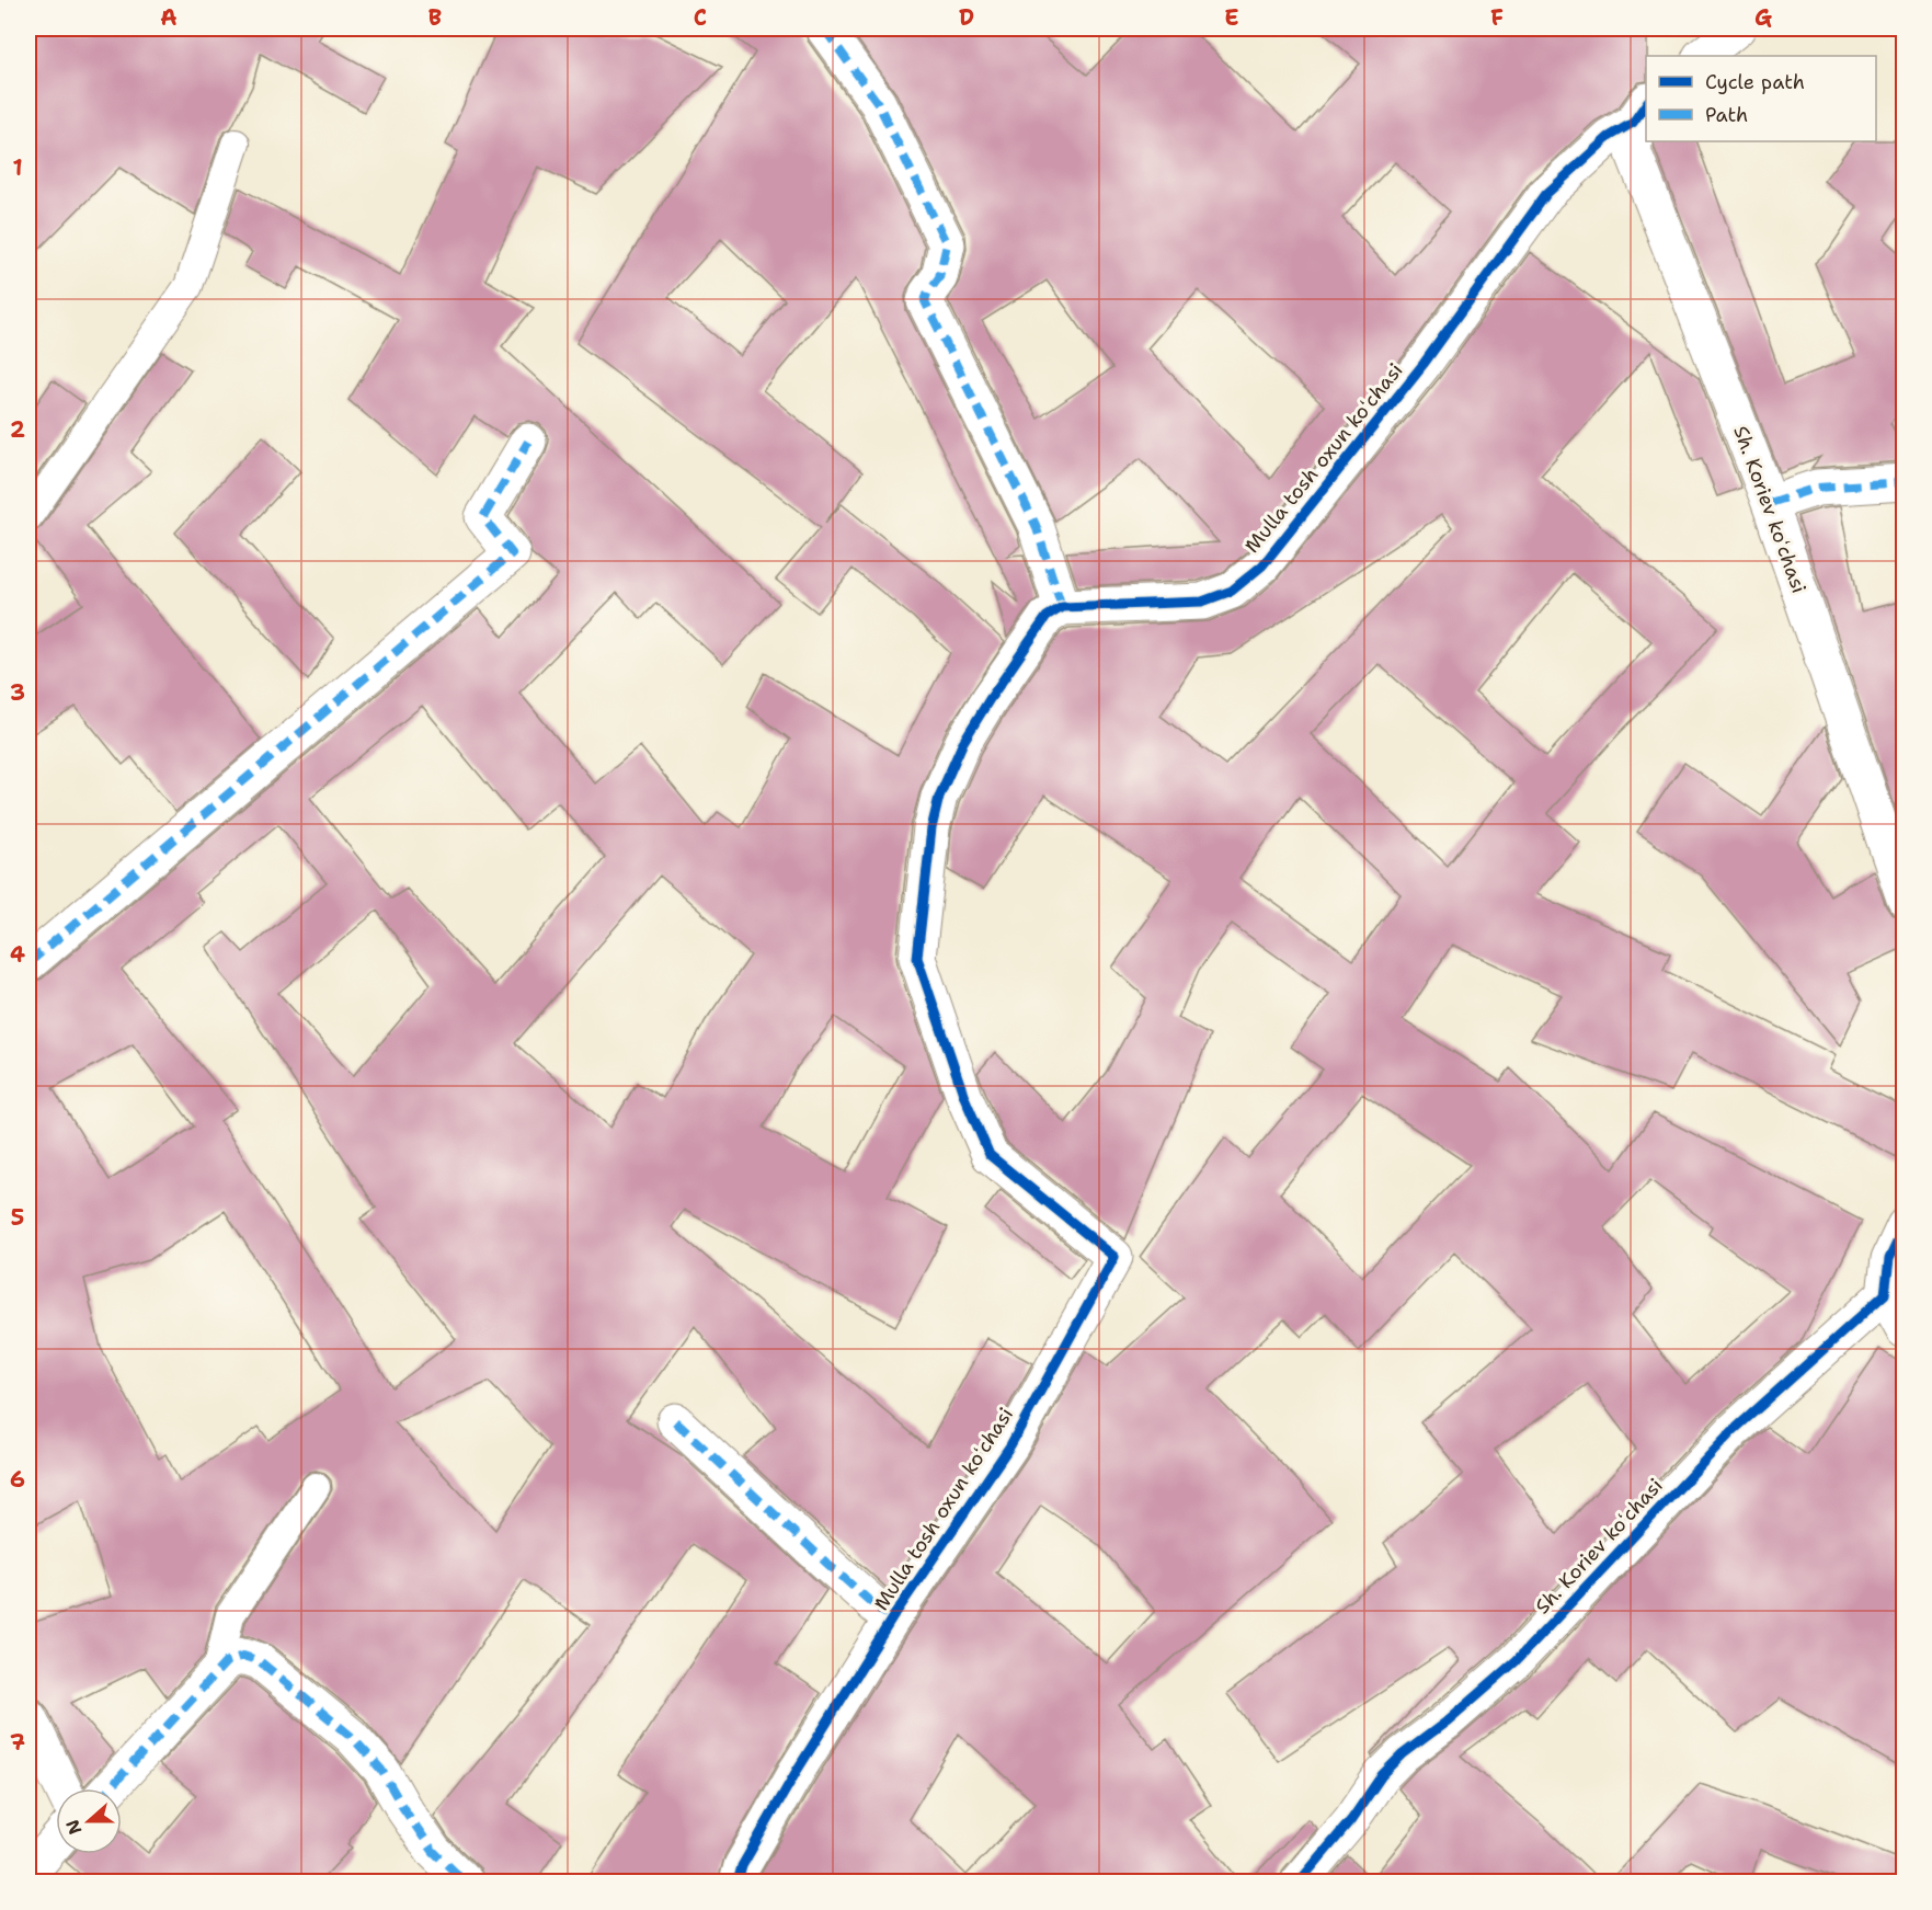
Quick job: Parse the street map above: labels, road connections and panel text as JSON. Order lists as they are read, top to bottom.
{
  "streets": {
    "street": ["Mulla tosh oxun koʻchasi", "Sh. Koriev koʻchasi"]
  },
  "crossings": [
    ["Mulla tosh oxun koʻchasi", "Sh. Koriev koʻchasi"]
  ],
  "legend": ["Cycle path", "Path"],
  "north": "left",
  "grid": {
    "columns": [
      "A",
      "B",
      "C",
      "D",
      "E",
      "F",
      "G"
    ],
    "rows": [
      "1",
      "2",
      "3",
      "4",
      "5",
      "6",
      "7"
    ]
  }
}
